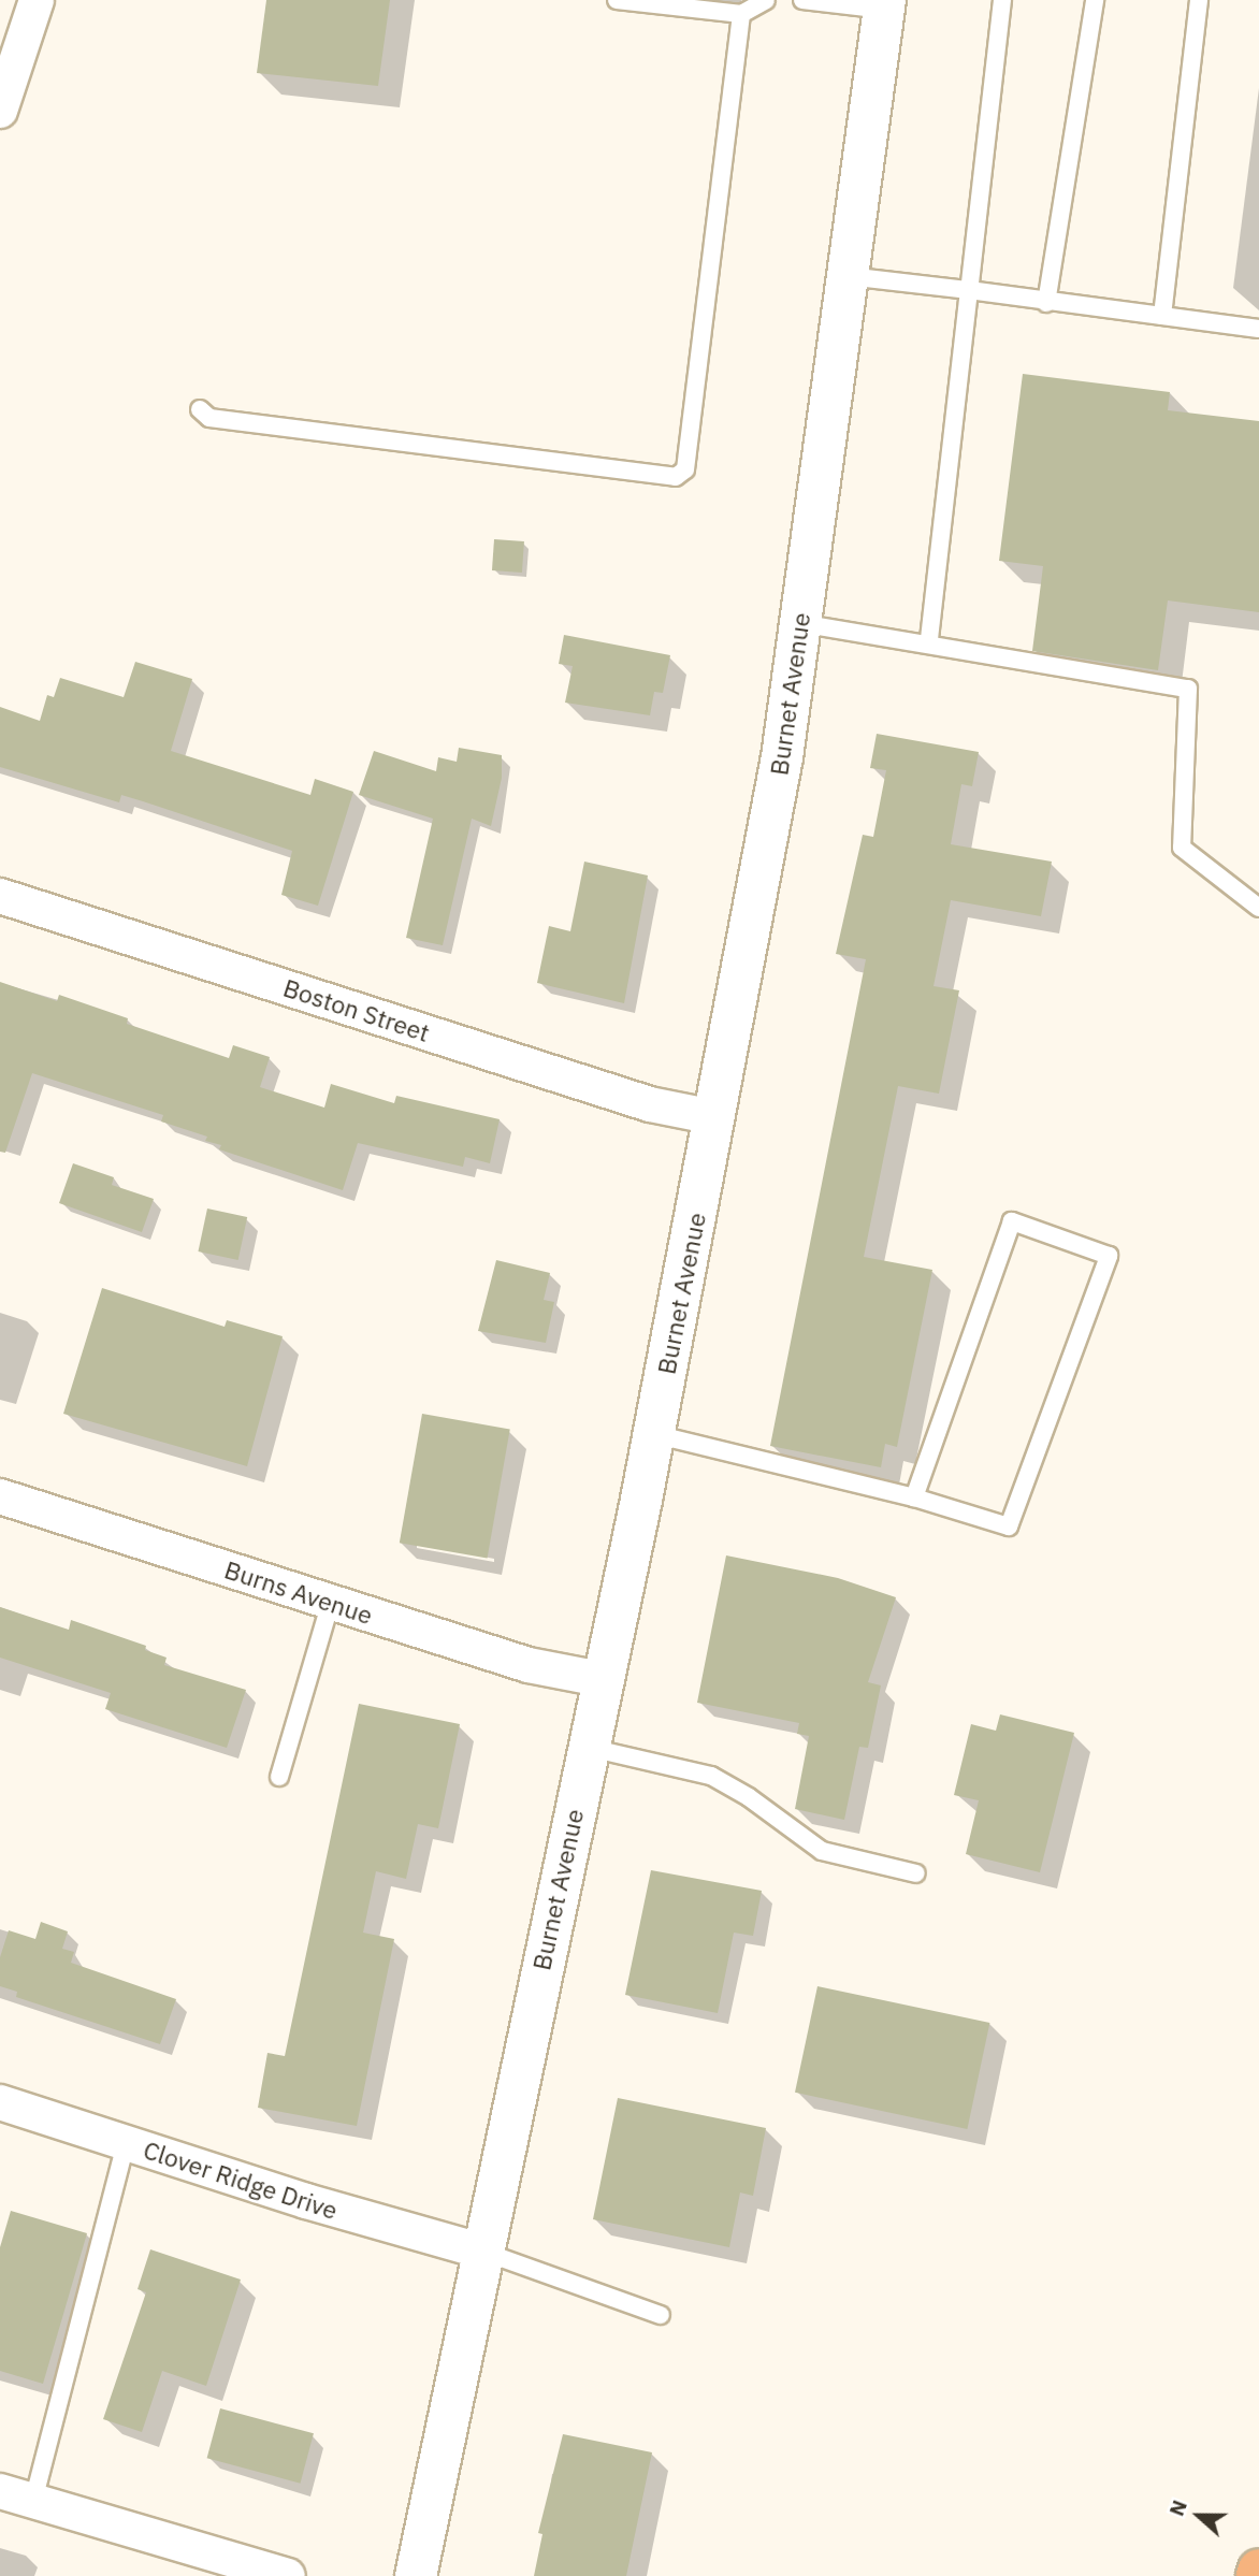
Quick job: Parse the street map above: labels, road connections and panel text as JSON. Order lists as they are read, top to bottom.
{
  "streets": {
    "street": [
      "Burnet Avenue",
      "Boston Street",
      "Burns Avenue",
      "Clover Ridge Drive"
    ]
  },
  "crossings": [
    ["Burnet Avenue", "Boston Street"],
    ["Burnet Avenue", "Burns Avenue"],
    ["Burnet Avenue", "Clover Ridge Drive"]
  ],
  "north": "left"
}
